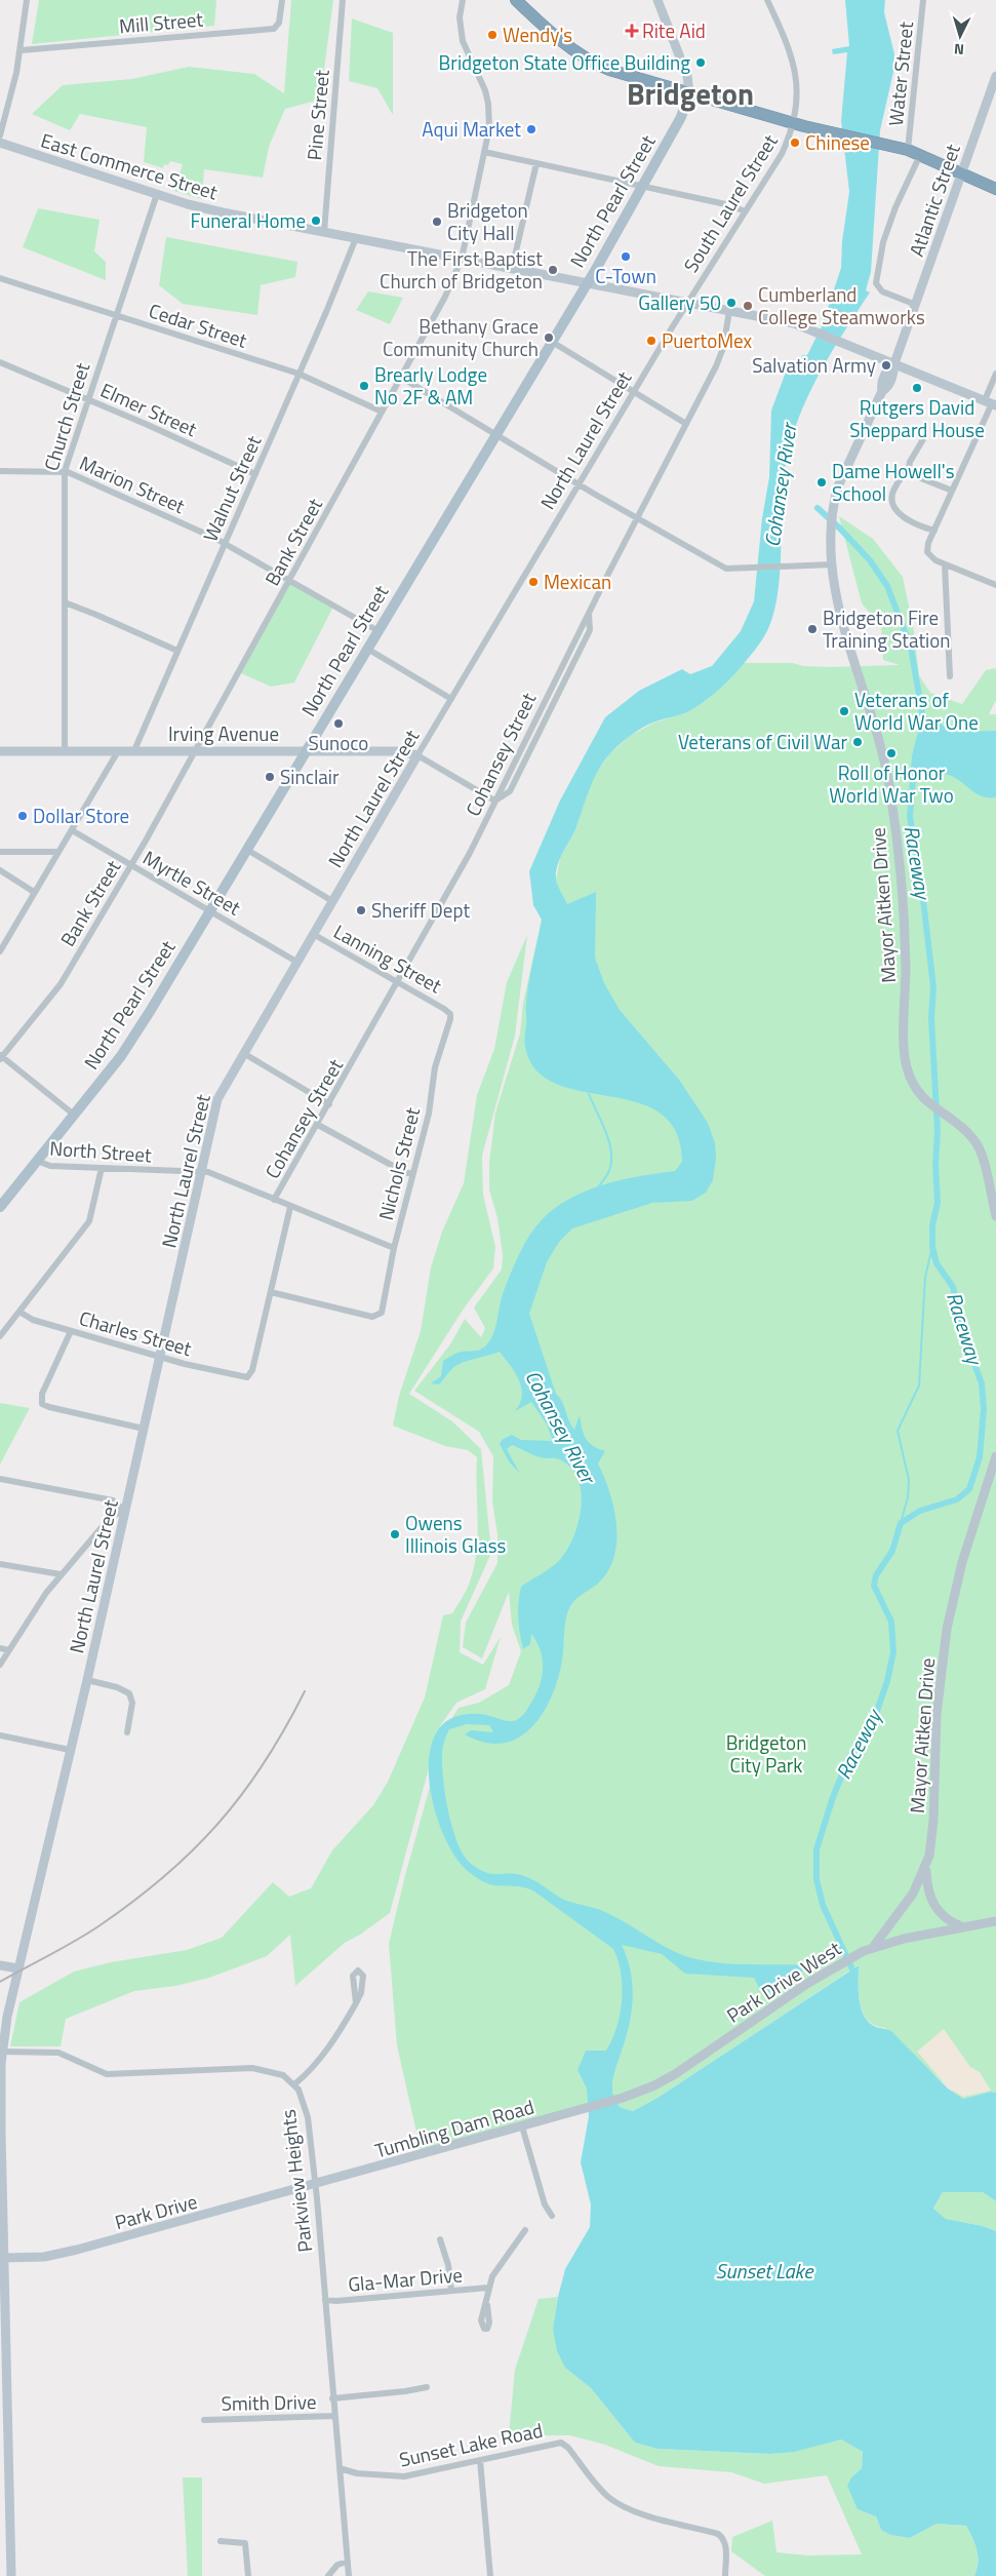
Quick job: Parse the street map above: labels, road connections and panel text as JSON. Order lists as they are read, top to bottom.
{
  "streets": {
    "main road": ["North Pearl Street"],
    "street": [
      "Mill Street",
      "Water Street",
      "Pine Street",
      "East Commerce Street",
      "Atlantic Street",
      "South Laurel Street",
      "Cedar Street",
      "Elmer Street",
      "Church Street",
      "North Laurel Street",
      "Marion Street",
      "Walnut Street",
      "Bank Street",
      "Irving Avenue",
      "Cohansey Street",
      "Myrtle Street",
      "Mayor Aitken Drive",
      "Lanning Street",
      "North Street",
      "Nichols Street",
      "Charles Street",
      "Park Drive West",
      "Tumbling Dam Road",
      "Parkview Heights",
      "Park Drive",
      "Gla-Mar Drive",
      "Smith Drive",
      "Sunset Lake Road"
    ]
  },
  "crossings": [
    ["Pine Street", "East Commerce Street"],
    ["East Commerce Street", "Atlantic Street"],
    ["East Commerce Street", "North Pearl Street"],
    ["East Commerce Street", "South Laurel Street"],
    ["East Commerce Street", "Church Street"],
    ["East Commerce Street", "North Laurel Street"],
    ["East Commerce Street", "Walnut Street"],
    ["East Commerce Street", "Bank Street"],
    ["East Commerce Street", "Mayor Aitken Drive"],
    ["Atlantic Street", "Mayor Aitken Drive"],
    ["North Pearl Street", "Marion Street"],
    ["North Pearl Street", "Irving Avenue"],
    ["North Pearl Street", "Myrtle Street"],
    ["North Pearl Street", "North Street"],
    ["South Laurel Street", "North Laurel Street"],
    ["Cedar Street", "Church Street"],
    ["Cedar Street", "Walnut Street"],
    ["Cedar Street", "Bank Street"],
    ["Elmer Street", "Church Street"],
    ["Elmer Street", "Walnut Street"],
    ["Church Street", "Marion Street"],
    ["Church Street", "Irving Avenue"],
    ["North Laurel Street", "Irving Avenue"],
    ["North Laurel Street", "Myrtle Street"],
    ["North Laurel Street", "Lanning Street"],
    ["North Laurel Street", "North Street"],
    ["North Laurel Street", "Charles Street"],
    ["North Laurel Street", "Parkview Heights"],
    ["North Laurel Street", "Park Drive"],
    ["Marion Street", "Walnut Street"],
    ["Marion Street", "Bank Street"],
    ["Walnut Street", "Irving Avenue"],
    ["Bank Street", "Irving Avenue"],
    ["Bank Street", "Myrtle Street"],
    ["Irving Avenue", "Cohansey Street"],
    ["Cohansey Street", "Lanning Street"],
    ["Cohansey Street", "North Street"],
    ["Mayor Aitken Drive", "Park Drive West"],
    ["Lanning Street", "Nichols Street"],
    ["North Street", "Nichols Street"],
    ["Nichols Street", "Charles Street"],
    ["Park Drive West", "Tumbling Dam Road"],
    ["Tumbling Dam Road", "Parkview Heights"],
    ["Tumbling Dam Road", "Park Drive"],
    ["Parkview Heights", "Park Drive"],
    ["Parkview Heights", "Gla-Mar Drive"],
    ["Parkview Heights", "Smith Drive"],
    ["Parkview Heights", "Sunset Lake Road"]
  ],
  "districts": ["Bridgeton"],
  "water": ["Cohansey River", "Raceway", "Sunset Lake"],
  "parks": ["Bridgeton City Park"],
  "places": {
    "health": ["Rite Aid"],
    "other": [
      "Wendy's",
      "Bridgeton State Office Building",
      "Aqui Market",
      "Chinese",
      "Funeral Home",
      "Bridgeton City Hall",
      "C-Town",
      "The First Baptist Church of Bridgeton",
      "Gallery 50",
      "Cumberland College Steamworks",
      "Bethany Grace Community Church",
      "PuertoMex",
      "Salvation Army",
      "Brearly Lodge No 2F & AM",
      "Rutgers David Sheppard House",
      "Dame Howell's School",
      "Mexican",
      "Bridgeton Fire Training Station",
      "Veterans of World War One",
      "Sunoco",
      "Veterans of Civil War",
      "Roll of Honor World War Two",
      "Sinclair",
      "Dollar Store",
      "Sheriff Dept",
      "Owens Illinois Glass"
    ]
  },
  "north": "bottom"
}
